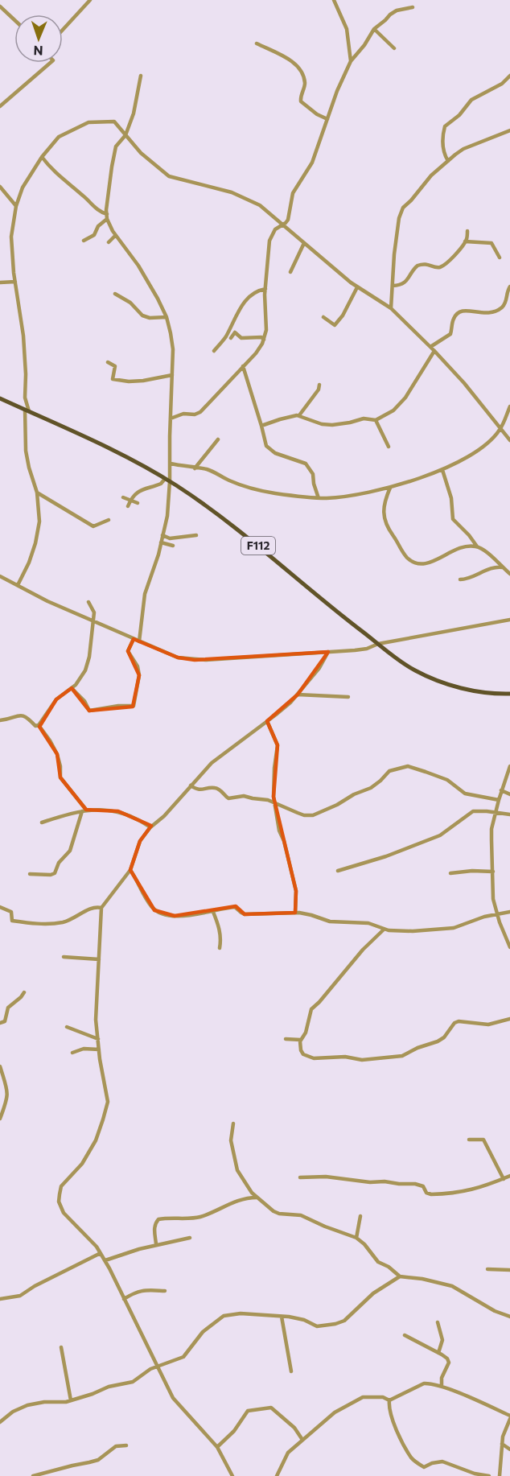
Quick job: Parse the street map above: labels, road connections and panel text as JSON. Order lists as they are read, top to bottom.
{
  "streets": {
    "main road": ["F112"]
  },
  "north": "bottom"
}
